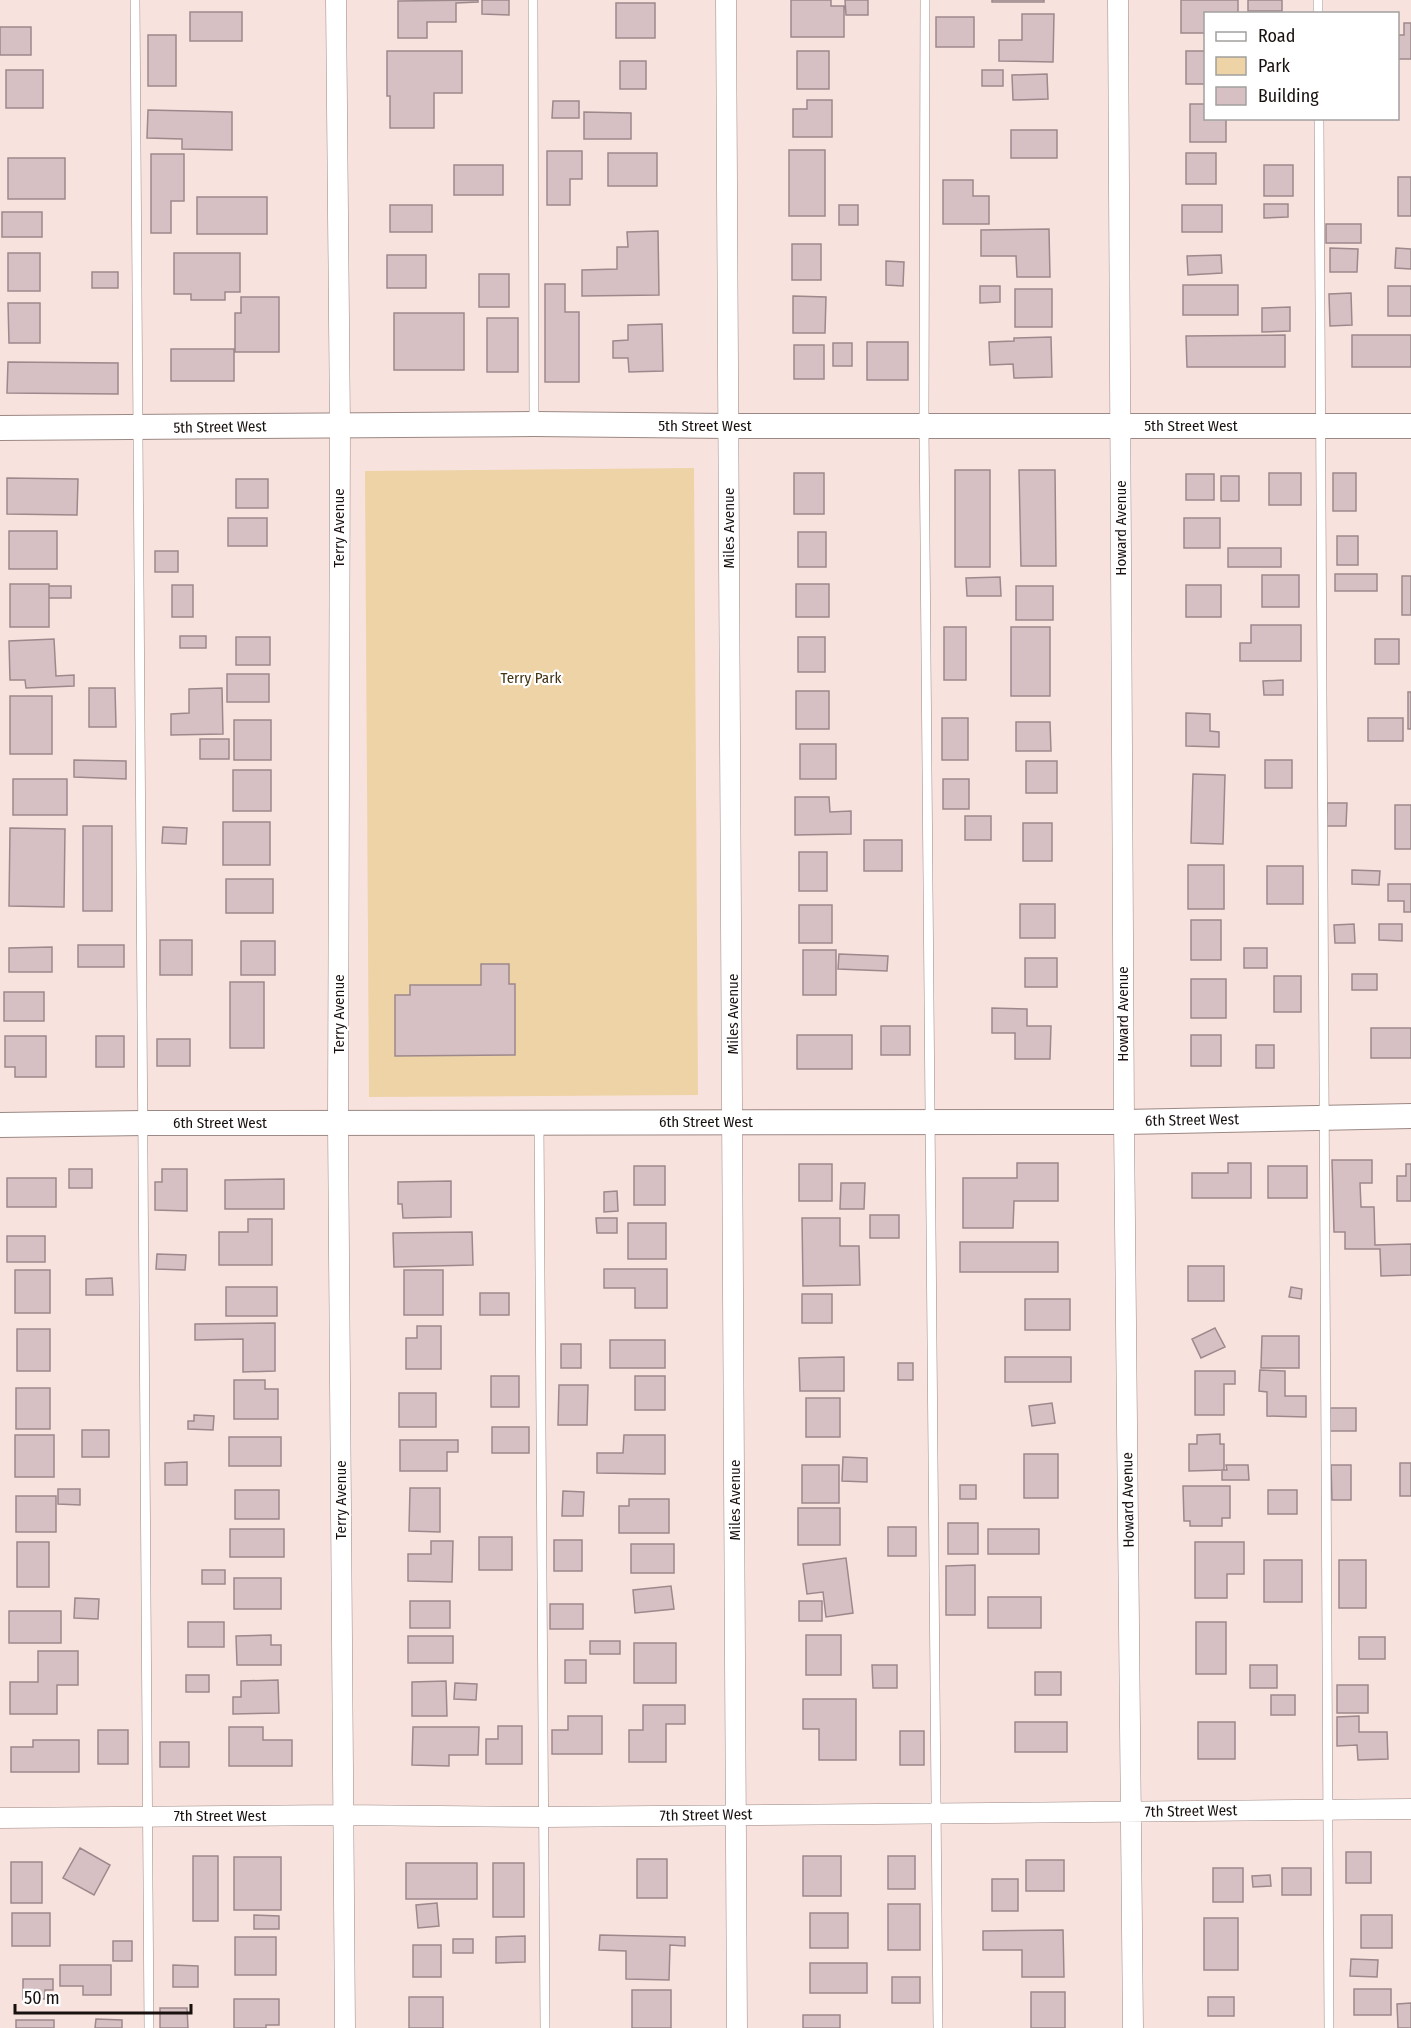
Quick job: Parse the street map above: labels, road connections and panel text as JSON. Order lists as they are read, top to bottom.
{
  "streets": {
    "street": [
      "5th Street West",
      "Terry Avenue",
      "Miles Avenue",
      "Howard Avenue",
      "6th Street West",
      "7th Street West"
    ]
  },
  "crossings": [
    ["5th Street West", "Terry Avenue"],
    ["5th Street West", "Miles Avenue"],
    ["5th Street West", "Howard Avenue"],
    ["Terry Avenue", "6th Street West"],
    ["Terry Avenue", "7th Street West"],
    ["Miles Avenue", "6th Street West"],
    ["Miles Avenue", "7th Street West"],
    ["Howard Avenue", "6th Street West"],
    ["Howard Avenue", "7th Street West"]
  ],
  "parks": ["Terry Park"],
  "legend": ["Road", "Park", "Building"],
  "scale_bar": "50 m"
}
